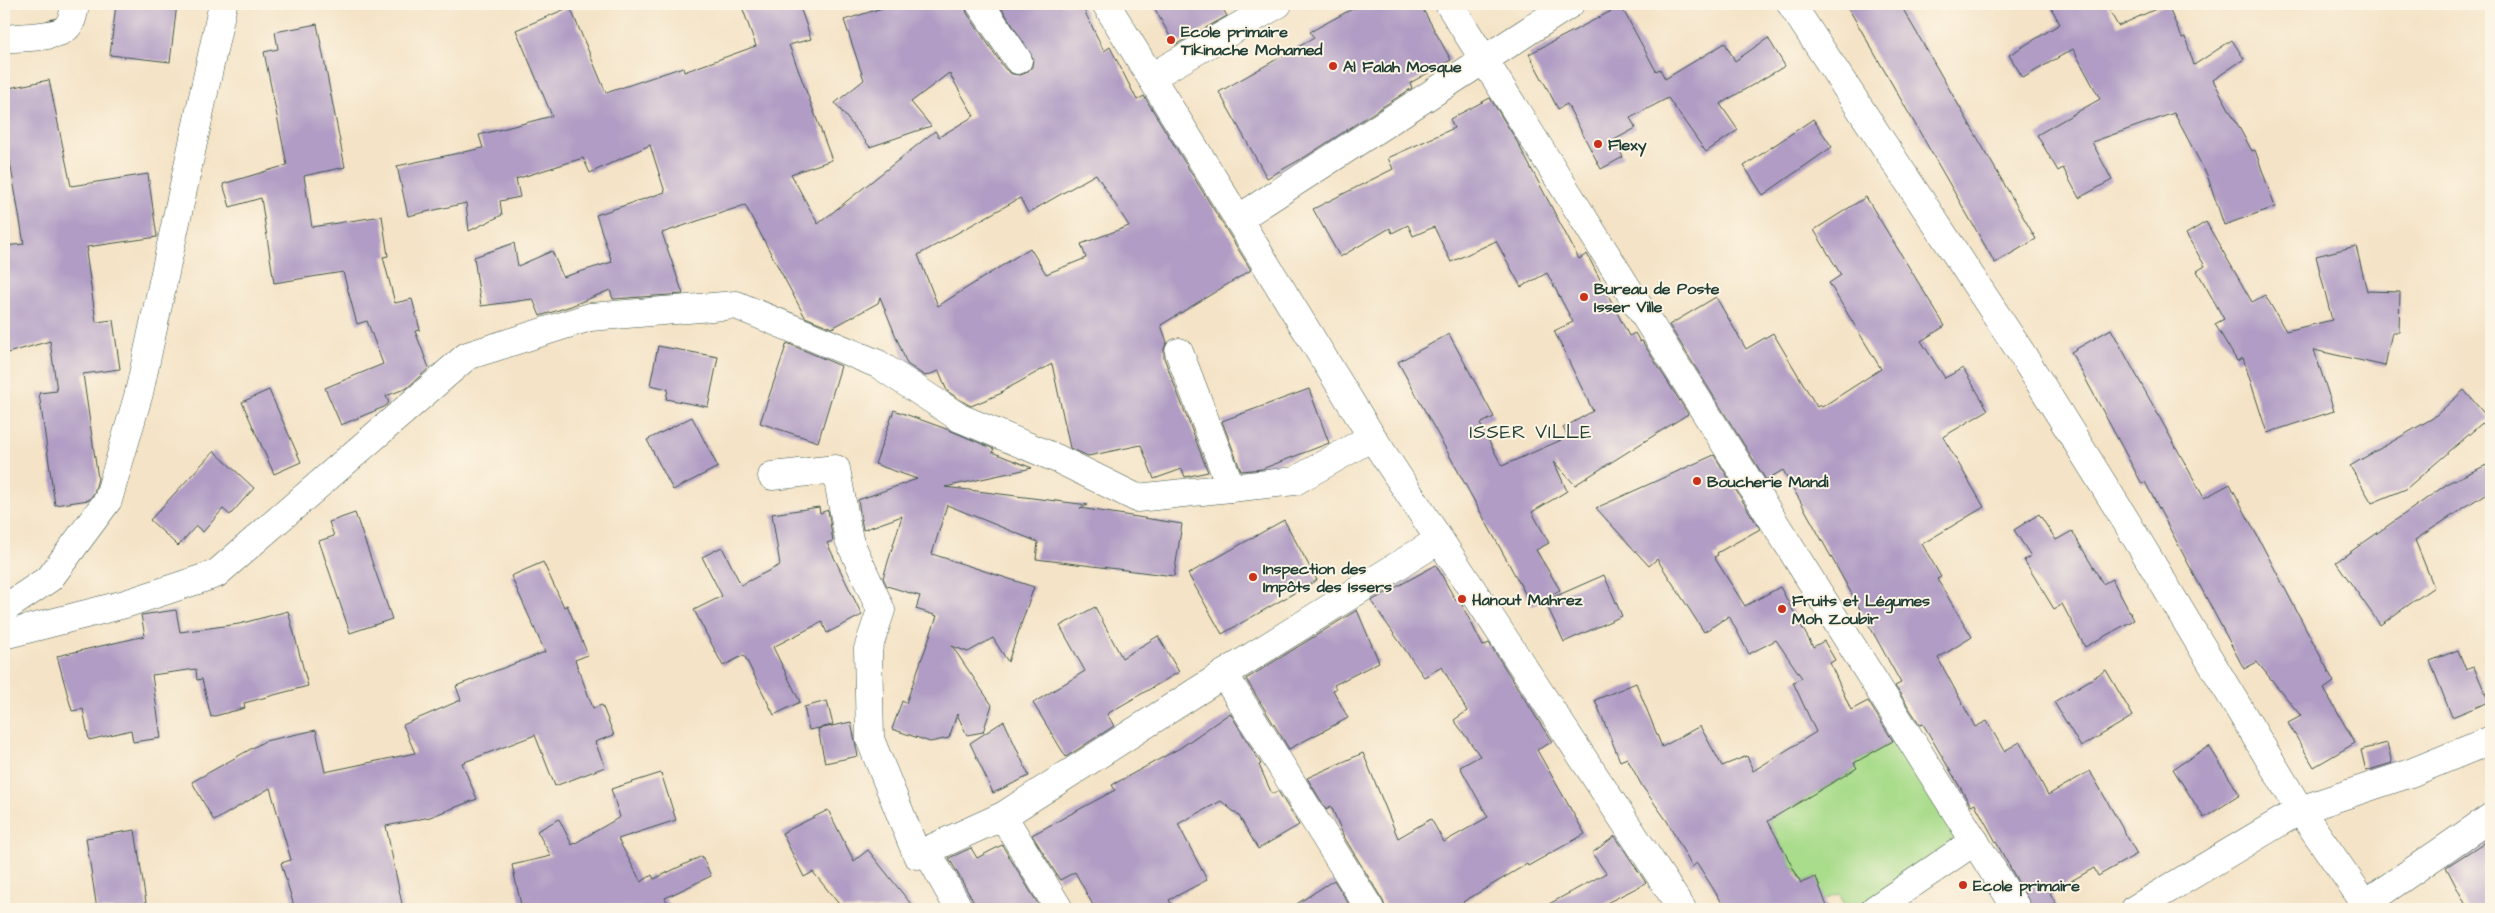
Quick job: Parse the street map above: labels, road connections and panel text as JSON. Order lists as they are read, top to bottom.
{
  "districts": ["ISSER VILLE"],
  "places": [
    "Ecole primaire Tikinache Mohamed",
    "Al Falah Mosque",
    "Flexy",
    "Bureau de Poste Isser Ville",
    "Boucherie Mandi",
    "Inspection des Impôts des Issers",
    "Hanout Mahrez",
    "Fruits et Légumes Moh Zoubir",
    "Ecole primaire"
  ]
}
